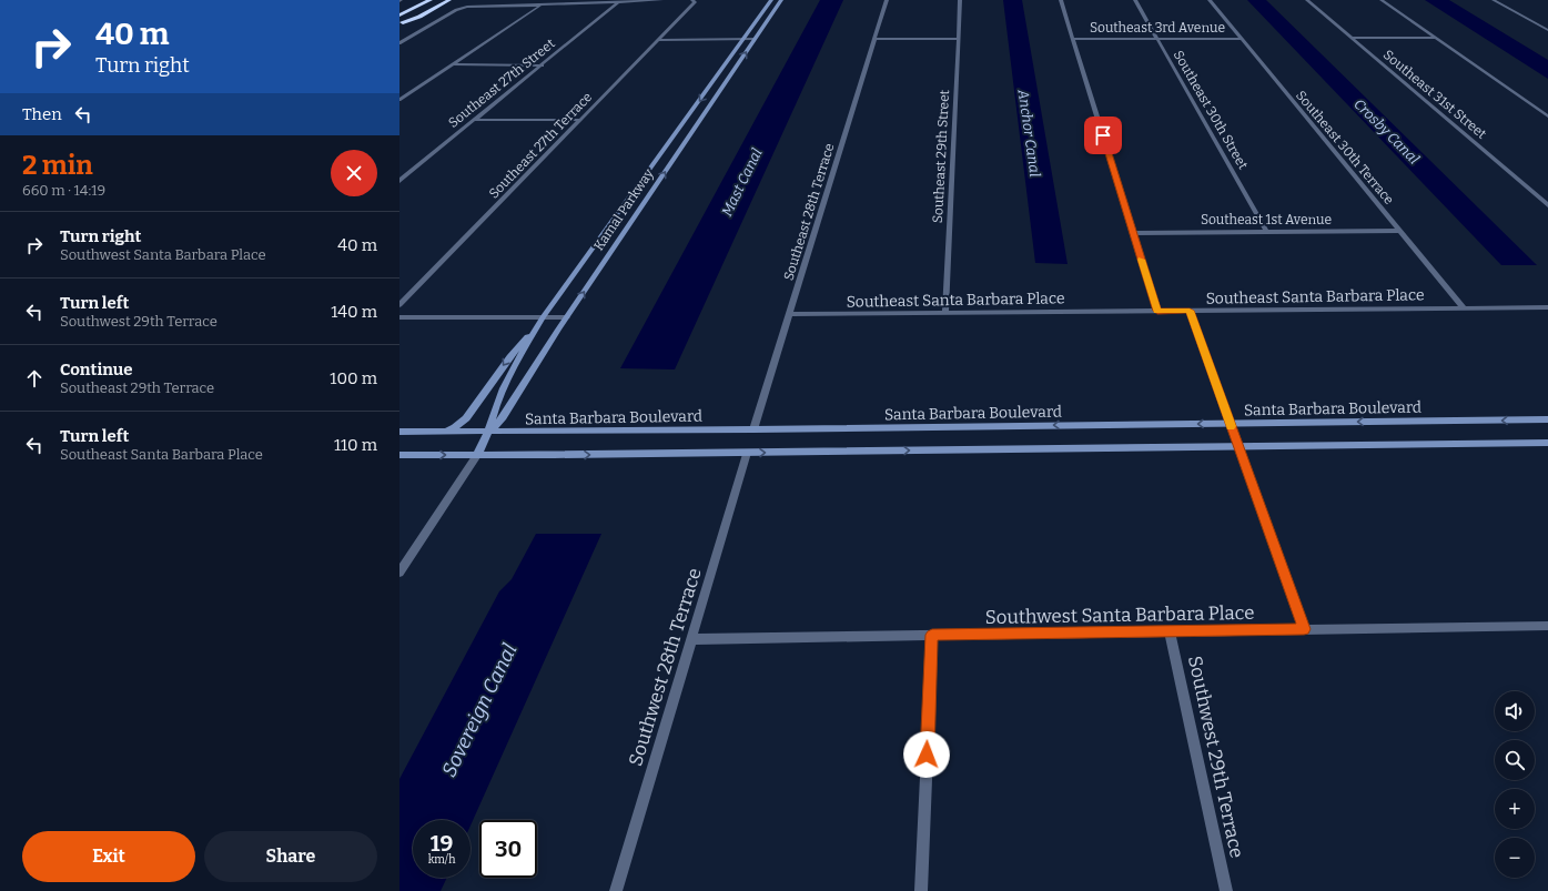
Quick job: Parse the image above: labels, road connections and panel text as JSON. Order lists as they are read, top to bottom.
{
  "streets": {
    "street": [
      "Southeast 3rd Avenue",
      "Southeast 27th Street",
      "Southeast 31st Street",
      "Southeast 30th Street",
      "Southeast 27th Terrace",
      "Southeast 30th Terrace",
      "Southeast 29th Street",
      "Kamal Parkway",
      "Southeast 28th Terrace",
      "Southeast 1st Avenue",
      "Southeast Santa Barbara Place",
      "Santa Barbara Boulevard",
      "Southwest Santa Barbara Place",
      "Southwest 28th Terrace",
      "Southwest 29th Terrace"
    ]
  },
  "crossings": [
    ["Southeast 3rd Avenue", "Southeast 30th Street"],
    ["Southeast 3rd Avenue", "Southeast 30th Terrace"],
    ["Southeast 30th Street", "Southeast 1st Avenue"],
    ["Southeast 30th Terrace", "Southeast 1st Avenue"],
    ["Southeast 30th Terrace", "Southeast Santa Barbara Place"],
    ["Southeast 29th Street", "Southeast Santa Barbara Place"],
    ["Kamal Parkway", "Santa Barbara Boulevard"],
    ["Southeast 28th Terrace", "Southeast Santa Barbara Place"],
    ["Southeast 28th Terrace", "Santa Barbara Boulevard"],
    ["Southwest Santa Barbara Place", "Southwest 28th Terrace"],
    ["Southwest Santa Barbara Place", "Southwest 29th Terrace"]
  ],
  "water": [
    "Crosby Canal",
    "Anchor Canal",
    "Mast Canal",
    "Sovereign Canal"
  ],
  "page": {
    "turn": ["40 m", "Turn right"],
    "then": "Then",
    "heading": ["2 min", "660 m · 14:19"],
    "list": [
      {
        "name": "Turn right",
        "note": "Southwest Santa Barbara Place",
        "value": "40 m"
      },
      {
        "name": "Turn left",
        "note": "Southwest 29th Terrace",
        "value": "140 m"
      },
      {
        "name": "Continue",
        "note": "Southeast 29th Terrace",
        "value": "100 m"
      },
      {
        "name": "Turn left",
        "note": "Southeast Santa Barbara Place",
        "value": "110 m"
      }
    ],
    "map_buttons": ["+", "−"],
    "speed": "19 km/h",
    "limit": "30",
    "buttons": ["Exit", "Share"]
  }
}
